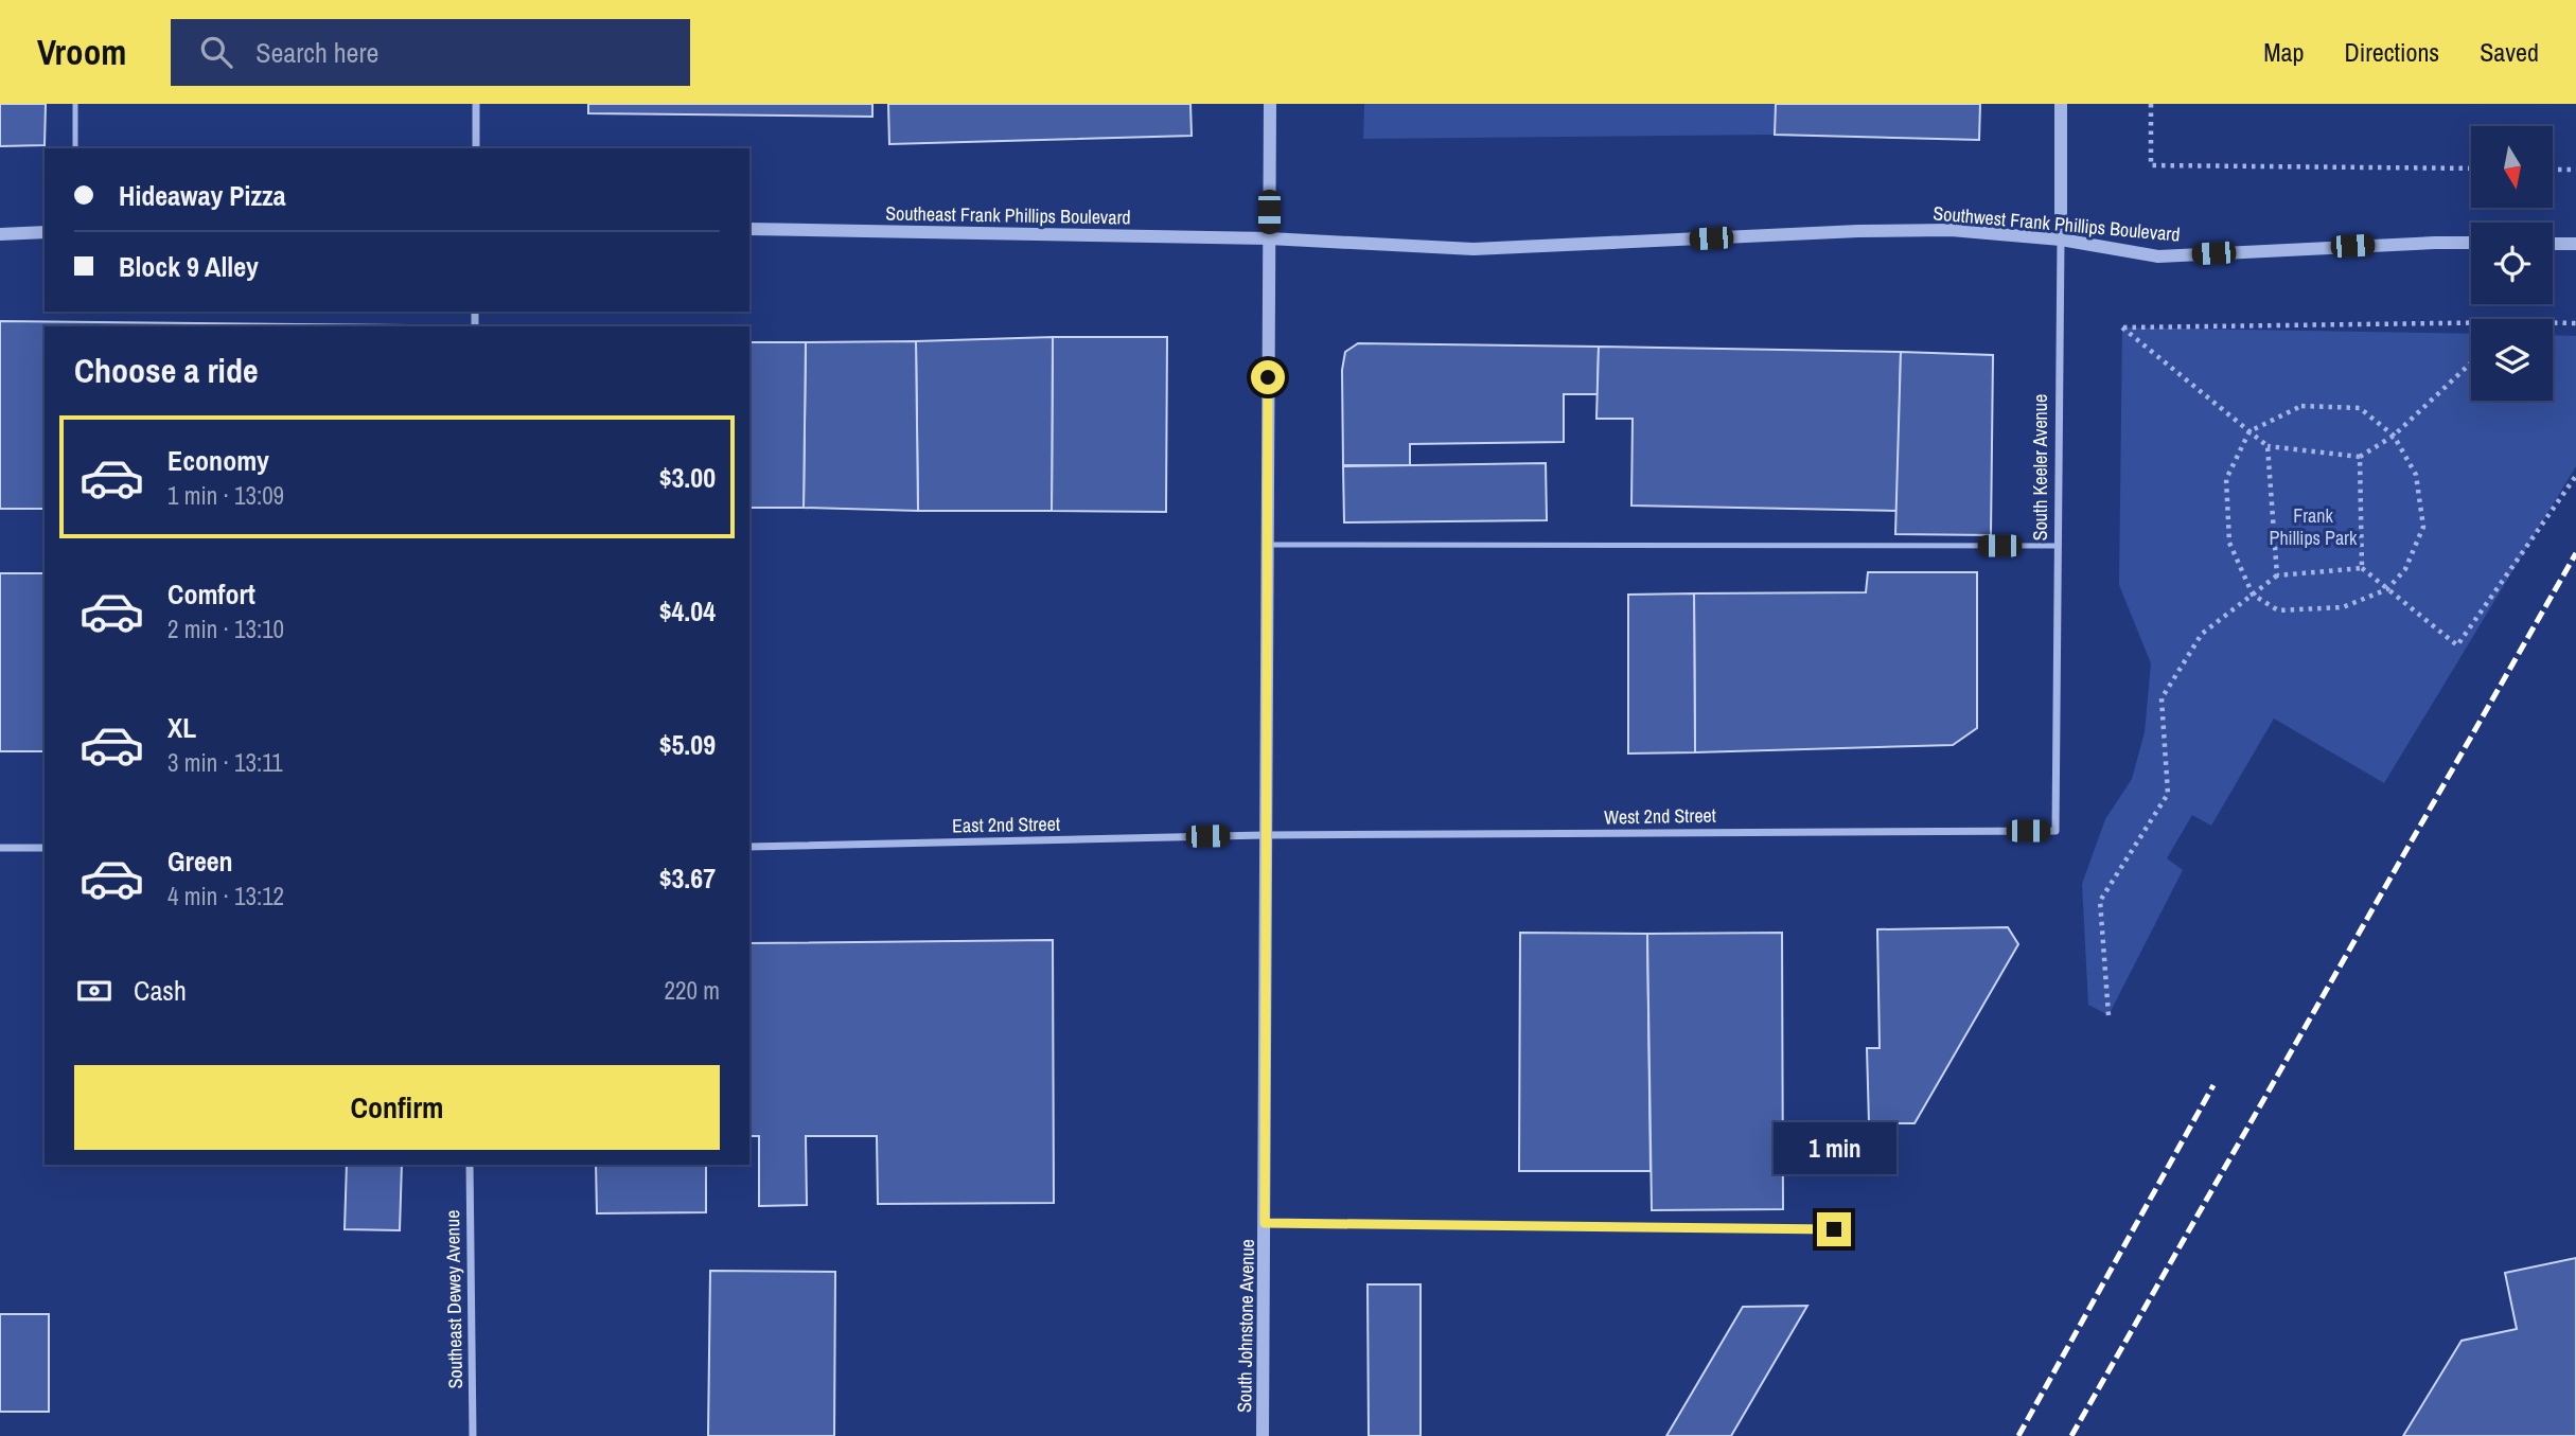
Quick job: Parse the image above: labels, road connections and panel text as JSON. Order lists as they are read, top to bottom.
{
  "streets": {
    "street": [
      "Southeast Frank Phillips Boulevard",
      "Southwest Frank Phillips Boulevard",
      "South Keeler Avenue",
      "West 2nd Street",
      "East 2nd Street",
      "Southeast Dewey Avenue",
      "South Johnstone Avenue"
    ]
  },
  "crossings": [
    ["Southeast Frank Phillips Boulevard", "Southwest Frank Phillips Boulevard"],
    ["Southeast Frank Phillips Boulevard", "South Johnstone Avenue"],
    ["Southwest Frank Phillips Boulevard", "South Keeler Avenue"],
    ["Southwest Frank Phillips Boulevard", "South Johnstone Avenue"],
    ["South Keeler Avenue", "West 2nd Street"],
    ["West 2nd Street", "East 2nd Street"],
    ["West 2nd Street", "South Johnstone Avenue"],
    ["East 2nd Street", "South Johnstone Avenue"]
  ],
  "parks": ["Frank Phillips Park"],
  "north": "bottom",
  "page": {
    "header": "Vroom",
    "search": "Search here",
    "nav": ["Map", "Directions", "Saved"],
    "banner": ["Hideaway Pizza", "Block 9 Alley"],
    "heading": "Choose a ride",
    "list": [
      {
        "name": "Economy",
        "note": "1 min · 13:09",
        "value": "$3.00"
      },
      {
        "name": "Comfort",
        "note": "2 min · 13:10",
        "value": "$4.04"
      },
      {
        "name": "XL",
        "note": "3 min · 13:11",
        "value": "$5.09"
      },
      {
        "name": "Green",
        "note": "4 min · 13:12",
        "value": "$3.67"
      }
    ],
    "pay": ["Cash", "220 m"],
    "buttons": "Confirm",
    "bubble": "1 min"
  }
}
